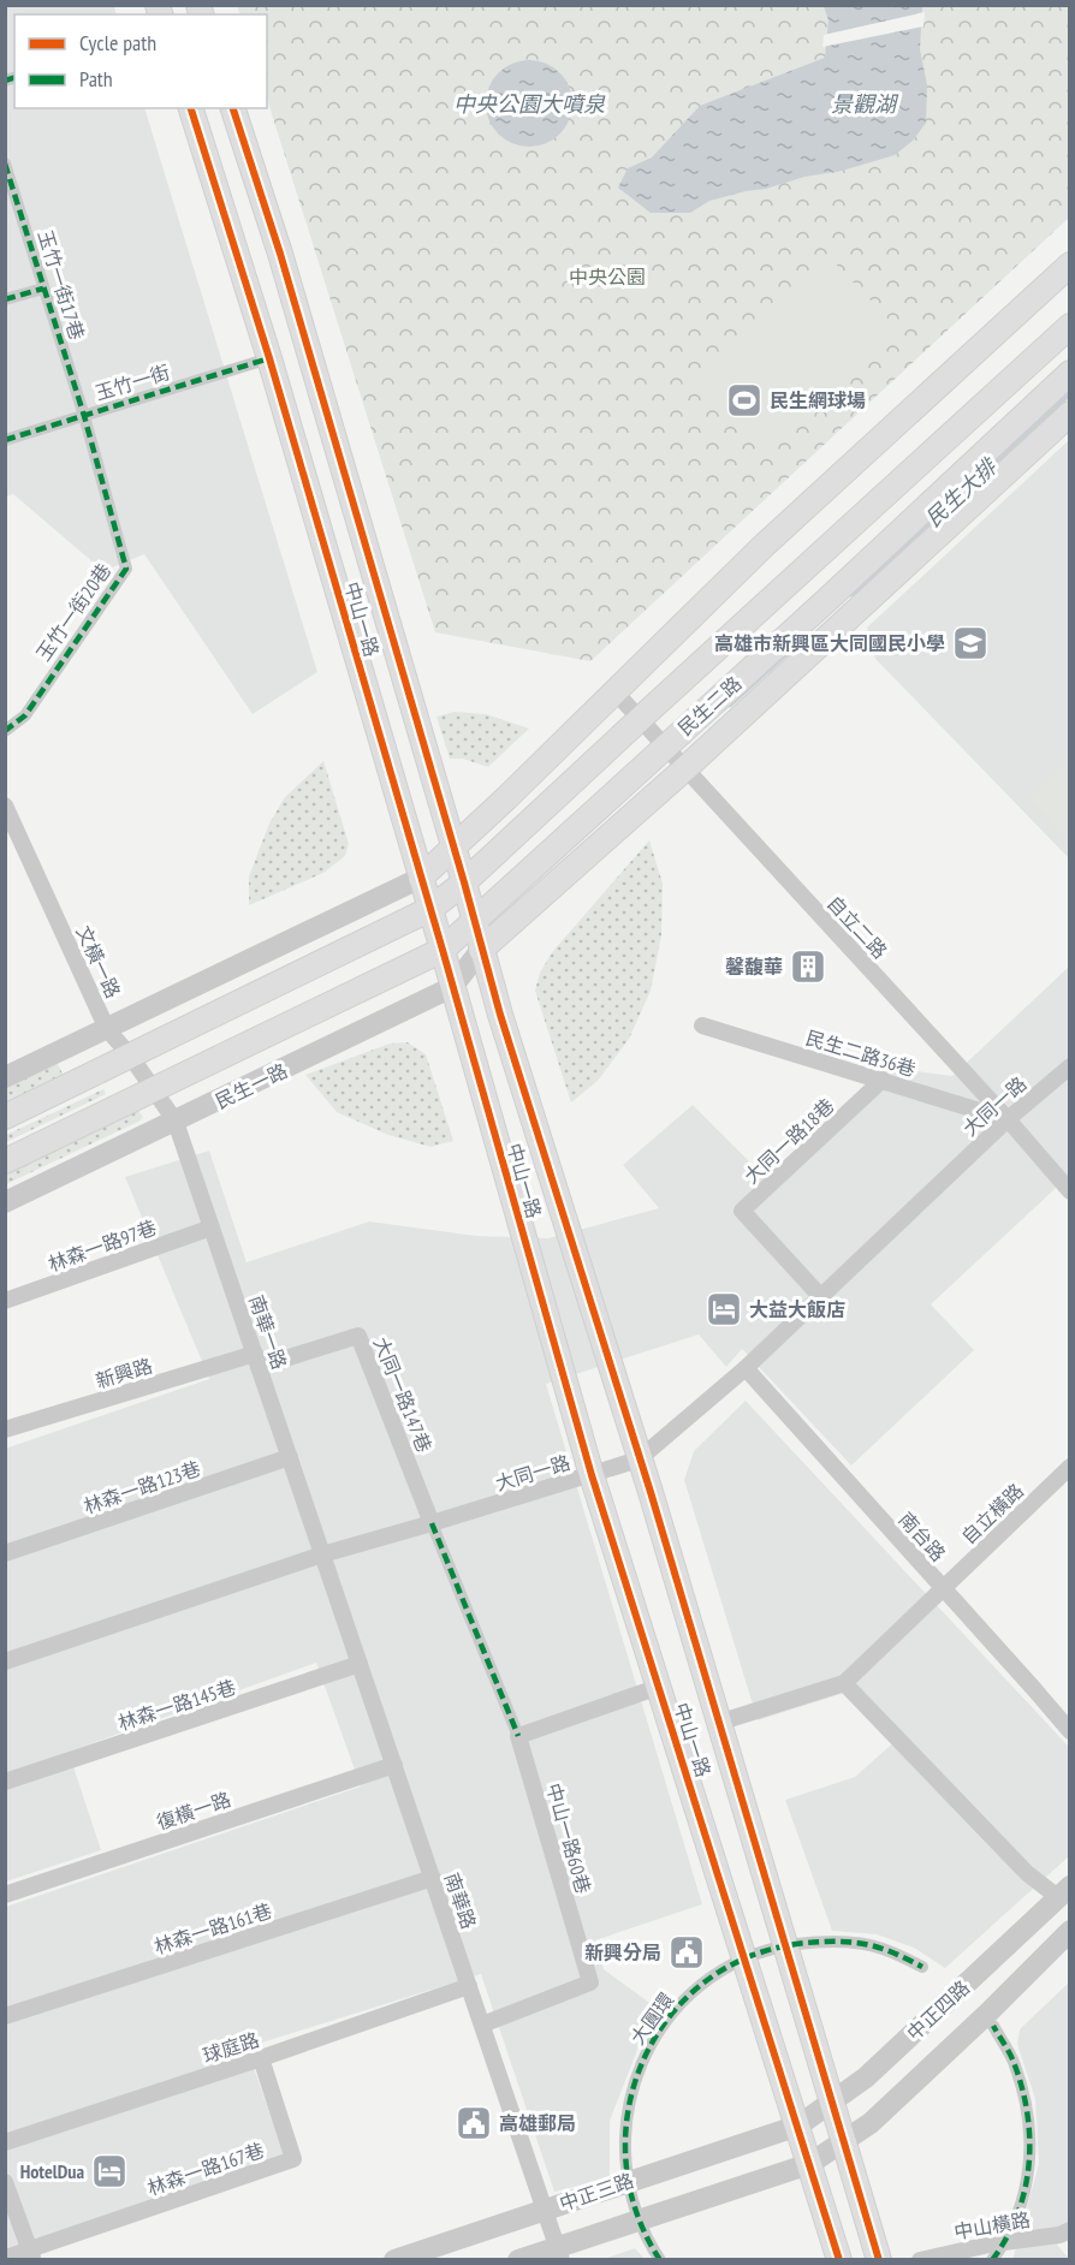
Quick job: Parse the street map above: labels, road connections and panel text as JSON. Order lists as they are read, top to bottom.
{
  "streets": {
    "main road": ["中山一路", "民生二路", "民生一路"],
    "street": [
      "玉竹一街17巷",
      "玉竹一街",
      "玉竹一街20巷",
      "自立二路",
      "文橫一路",
      "民生二路36巷",
      "大同一路",
      "大同一路18巷",
      "林森一路97巷",
      "南華一路",
      "新興路",
      "大同一路147巷",
      "林森一路123巷",
      "自立橫路",
      "南台路",
      "林森一路145巷",
      "復橫一路",
      "中山一路60巷",
      "南華路",
      "林森一路161巷",
      "中正四路",
      "大圓環",
      "球庭路",
      "林森一路167巷",
      "中正三路",
      "中山橫路"
    ]
  },
  "crossings": [
    ["玉竹一街17巷", "玉竹一街"],
    ["玉竹一街17巷", "玉竹一街20巷"],
    ["玉竹一街", "玉竹一街20巷"],
    ["玉竹一街", "中山一路"],
    ["中山一路", "民生二路"],
    ["中山一路", "民生一路"],
    ["中山一路", "大同一路"],
    ["中山一路", "中正四路"],
    ["中山一路", "大圓環"],
    ["中山一路", "中正三路"],
    ["民生二路", "自立二路"],
    ["民生二路", "民生一路"],
    ["自立二路", "民生二路36巷"],
    ["自立二路", "大同一路"],
    ["文橫一路", "民生一路"],
    ["文橫一路", "南華一路"],
    ["民生二路36巷", "大同一路"],
    ["民生二路36巷", "大同一路18巷"],
    ["民生一路", "南華一路"],
    ["大同一路", "大同一路18巷"],
    ["大同一路", "南華一路"],
    ["大同一路", "大同一路147巷"],
    ["大同一路", "南台路"],
    ["大同一路", "南華路"],
    ["林森一路97巷", "南華一路"],
    ["南華一路", "新興路"],
    ["南華一路", "大同一路147巷"],
    ["南華一路", "林森一路123巷"],
    ["南華一路", "南華路"],
    ["新興路", "大同一路147巷"],
    ["自立橫路", "南台路"],
    ["林森一路145巷", "南華路"],
    ["復橫一路", "南華路"],
    ["中山一路60巷", "南華路"],
    ["南華路", "林森一路161巷"],
    ["南華路", "球庭路"],
    ["南華路", "中正三路"],
    ["中正四路", "中正三路"],
    ["大圓環", "中正三路"],
    ["球庭路", "林森一路167巷"]
  ],
  "water": ["中央公園大噴泉", "景觀湖", "民生大排"],
  "parks": ["中央公園"],
  "places": {
    "sports": ["民生網球場"],
    "school or university": ["高雄市新興區大同國民小學"],
    "building": ["馨馥華"],
    "hotel": ["大益大飯店", "HotelDua"],
    "public building": ["新興分局", "高雄郵局"]
  },
  "legend": ["Cycle path", "Path"]
}
